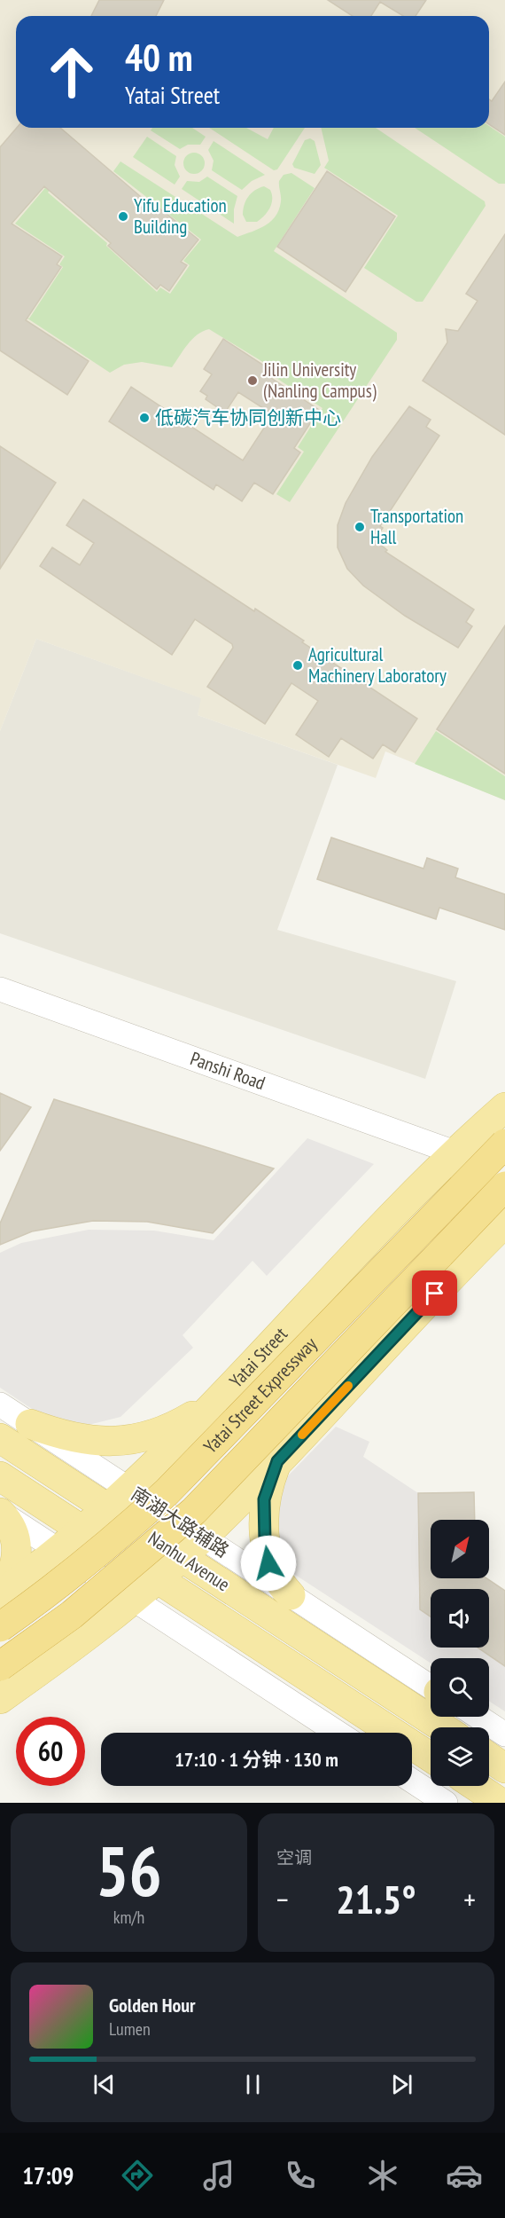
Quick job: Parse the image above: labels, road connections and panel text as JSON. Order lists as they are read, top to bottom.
{
  "streets": {
    "highway": ["Yatai Street Expressway"],
    "main road": ["Yatai Street", "Nanhu Avenue"],
    "street": ["Panshi Road", "南湖大路辅路"]
  },
  "crossings": [
    ["Panshi Road", "Yatai Street"],
    ["Yatai Street", "南湖大路辅路"],
    ["Yatai Street", "Nanhu Avenue"]
  ],
  "places": [
    "Yifu Education Building",
    "Jilin University (Nanling Campus)",
    "低碳汽车协同创新中心",
    "Transportation Hall",
    "Agricultural Machinery Laboratory"
  ],
  "north": "top right",
  "page": {
    "turn": ["40 m", "Yatai Street"],
    "limit": "60",
    "trip": "17:10 · 1 分钟 · 130 m",
    "tile": [
      ["56", "km/h"],
      "空调"
    ],
    "heat": ["−", "21.5°", "+"],
    "song": ["Golden Hour", "Lumen"],
    "tabs": "17:09"
  }
}
